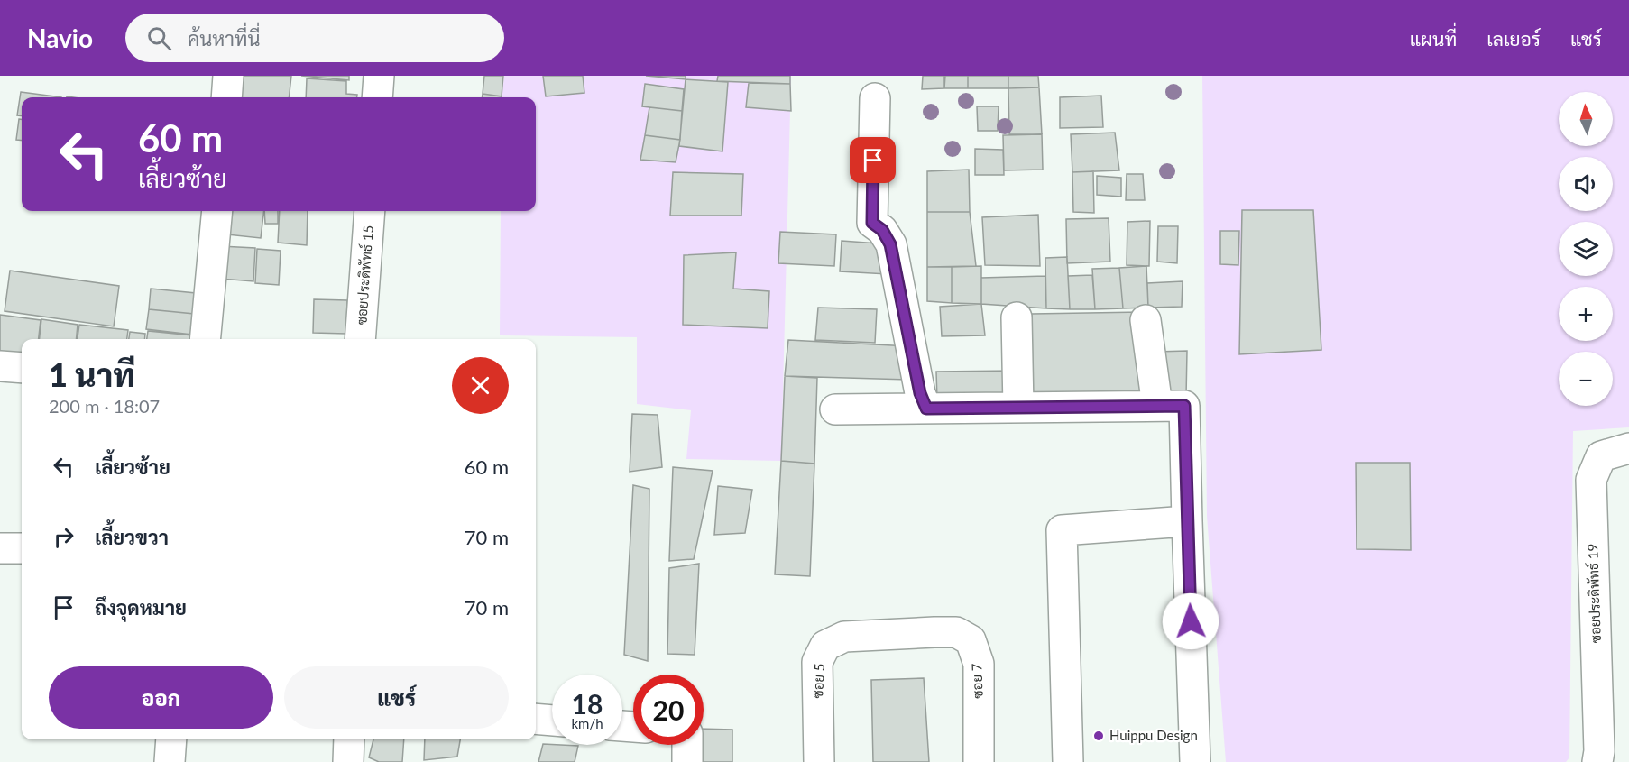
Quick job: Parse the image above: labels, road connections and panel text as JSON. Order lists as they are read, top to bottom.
{
  "streets": {
    "street": [
      "ซอยประดิพัทธ์ 15",
      "ซอยประดิพัทธ์ 19",
      "ซอย 5",
      "ซอย 7"
    ]
  },
  "crossings": [
    ["ซอย 5", "ซอย 7"]
  ],
  "places": ["Huippu Design"],
  "north": "top",
  "page": {
    "header": "Navio",
    "search": "ค้นหาที่นี่",
    "nav": ["แผนที่", "เลเยอร์", "แชร์"],
    "map_buttons": ["+", "−"],
    "turn": ["60 m", "เลี้ยวซ้าย"],
    "heading": ["1 นาที", "200 m · 18:07"],
    "list": [
      {
        "name": "เลี้ยวซ้าย",
        "value": "60 m"
      },
      {
        "name": "เลี้ยวขวา",
        "value": "70 m"
      },
      {
        "name": "ถึงจุดหมาย",
        "value": "70 m"
      }
    ],
    "buttons": ["ออก", "แชร์"],
    "speed": "18 km/h",
    "limit": "20"
  }
}
